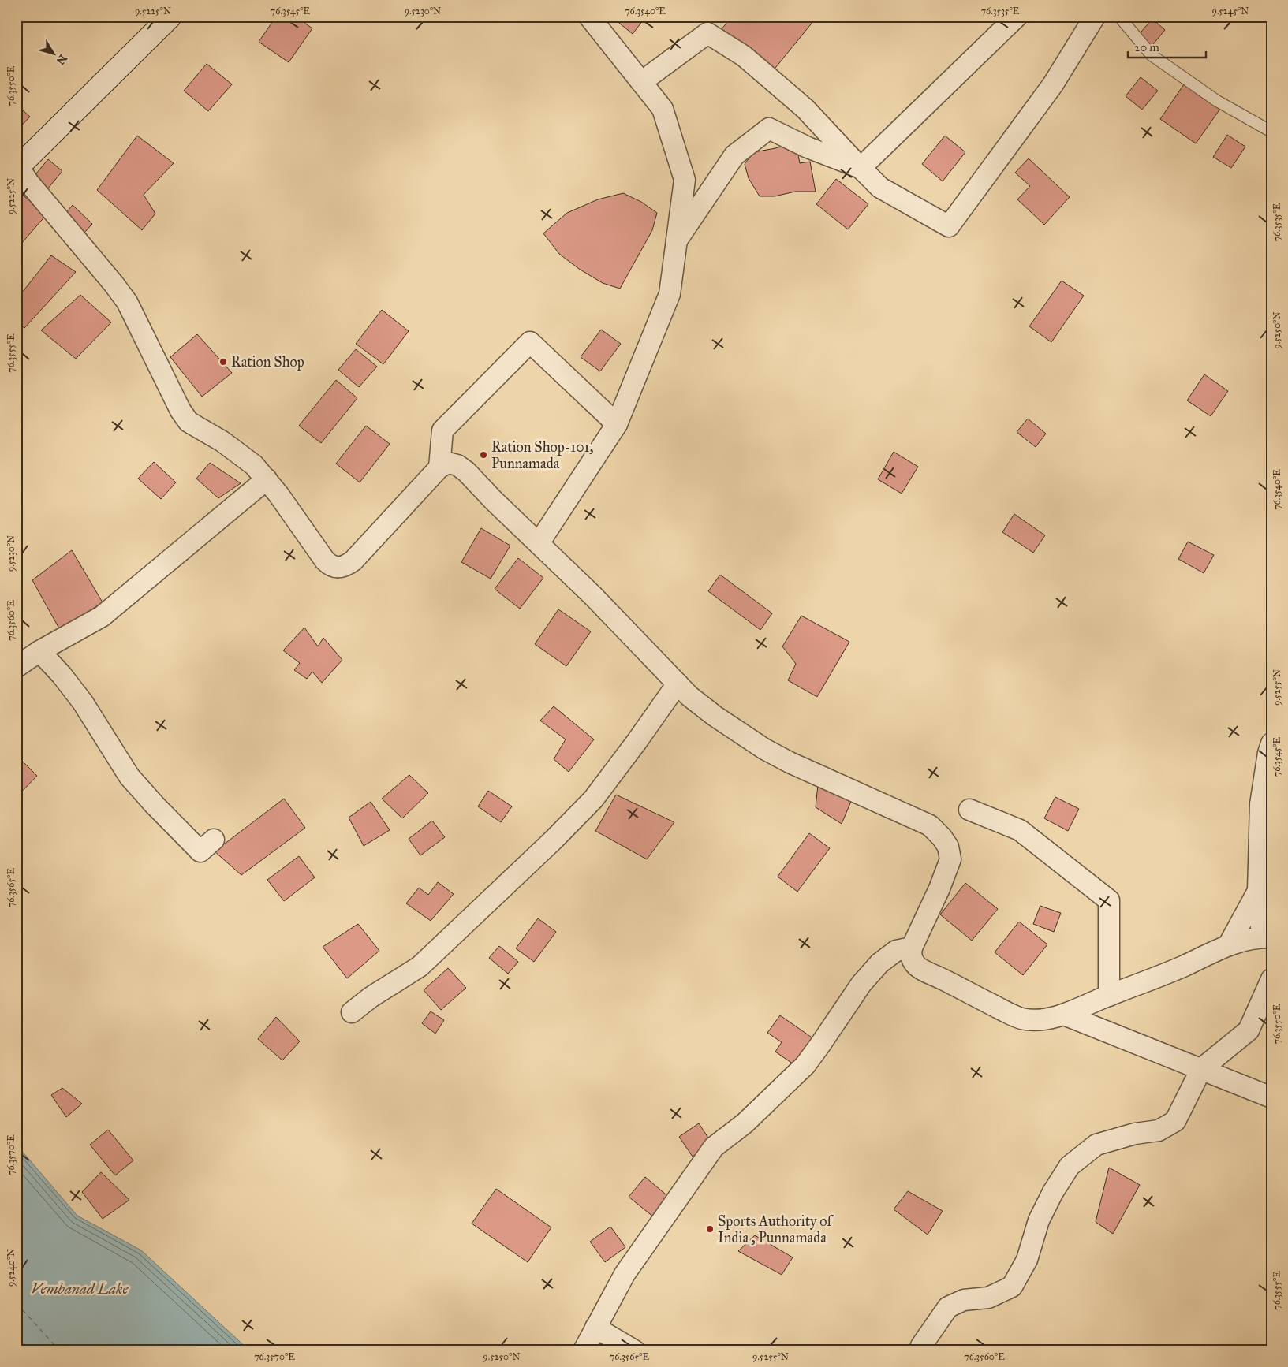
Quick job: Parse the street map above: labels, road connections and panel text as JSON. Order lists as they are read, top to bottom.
{
  "water": ["Vembanad Lake"],
  "places": ["Ration Shop", "Ration Shop-101, Punnamada", "Sports Authority of India , Punnamada"],
  "scale_bar": "20 m",
  "north": "bottom right",
  "coordinates": [
    "9.5225°N",
    "76.3545°E",
    "9.5230°N",
    "76.3540°E",
    "76.3535°E",
    "9.5245°N",
    "76.3550°E",
    "9.5250°N",
    "76.3555°E",
    "76.3560°E",
    "9.5255°N",
    "76.3565°E",
    "76.3570°E",
    "9.5240°N"
  ]
}
